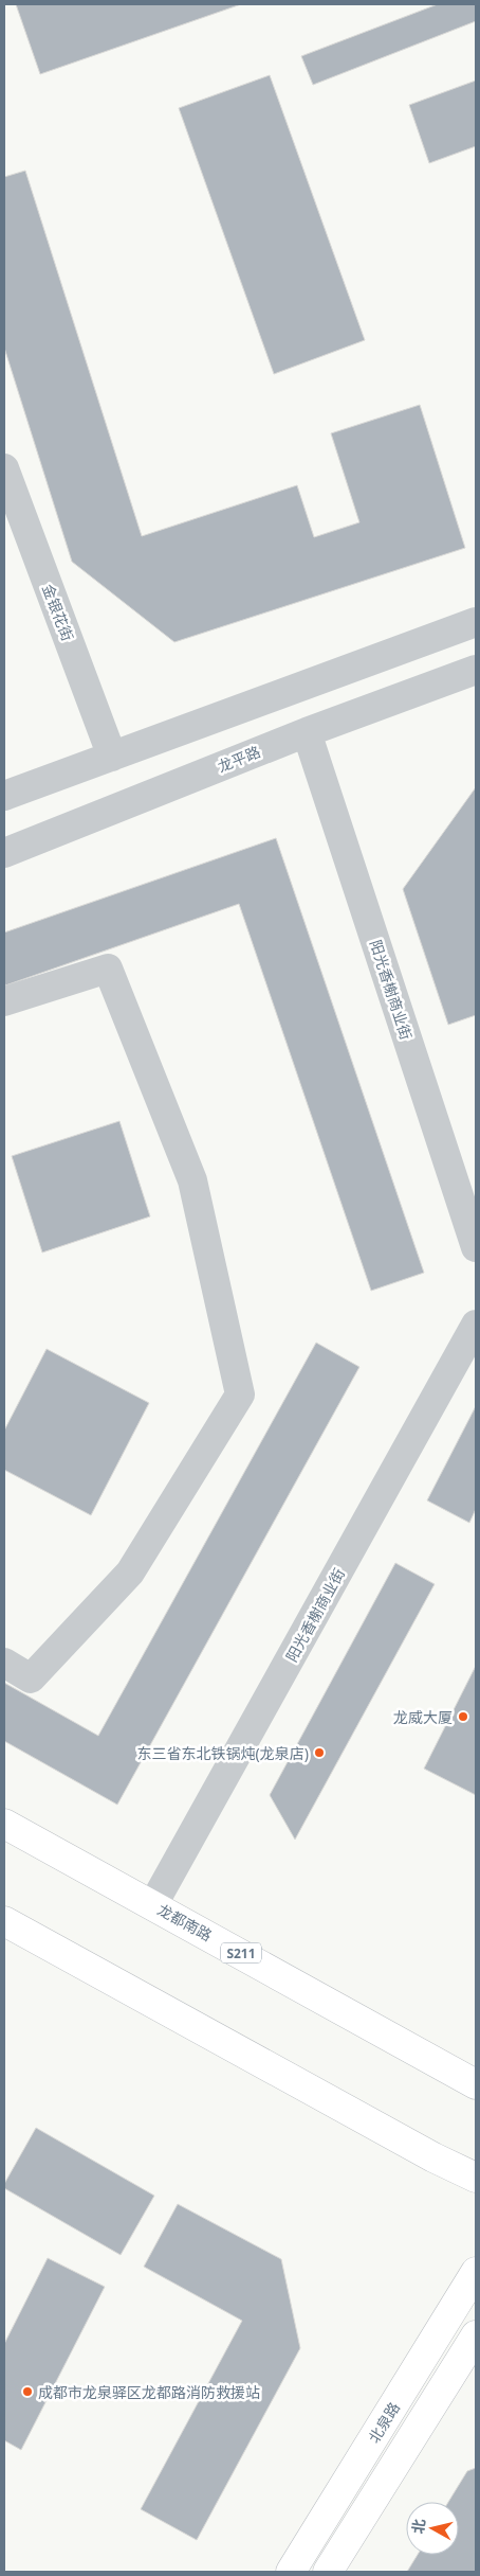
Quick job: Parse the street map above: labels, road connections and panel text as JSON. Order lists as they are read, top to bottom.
{
  "streets": {
    "main road": ["龙都南路", "S211", "北泉路"],
    "street": ["金银花街", "龙平路", "阳光香榭商业街"]
  },
  "crossings": [
    ["龙平路", "阳光香榭商业街"],
    ["阳光香榭商业街", "龙都南路"]
  ],
  "places": ["龙威大厦", "东三省东北铁锅炖(龙泉店)", "成都市龙泉驿区龙都路消防救援站"],
  "north": "left"
}
